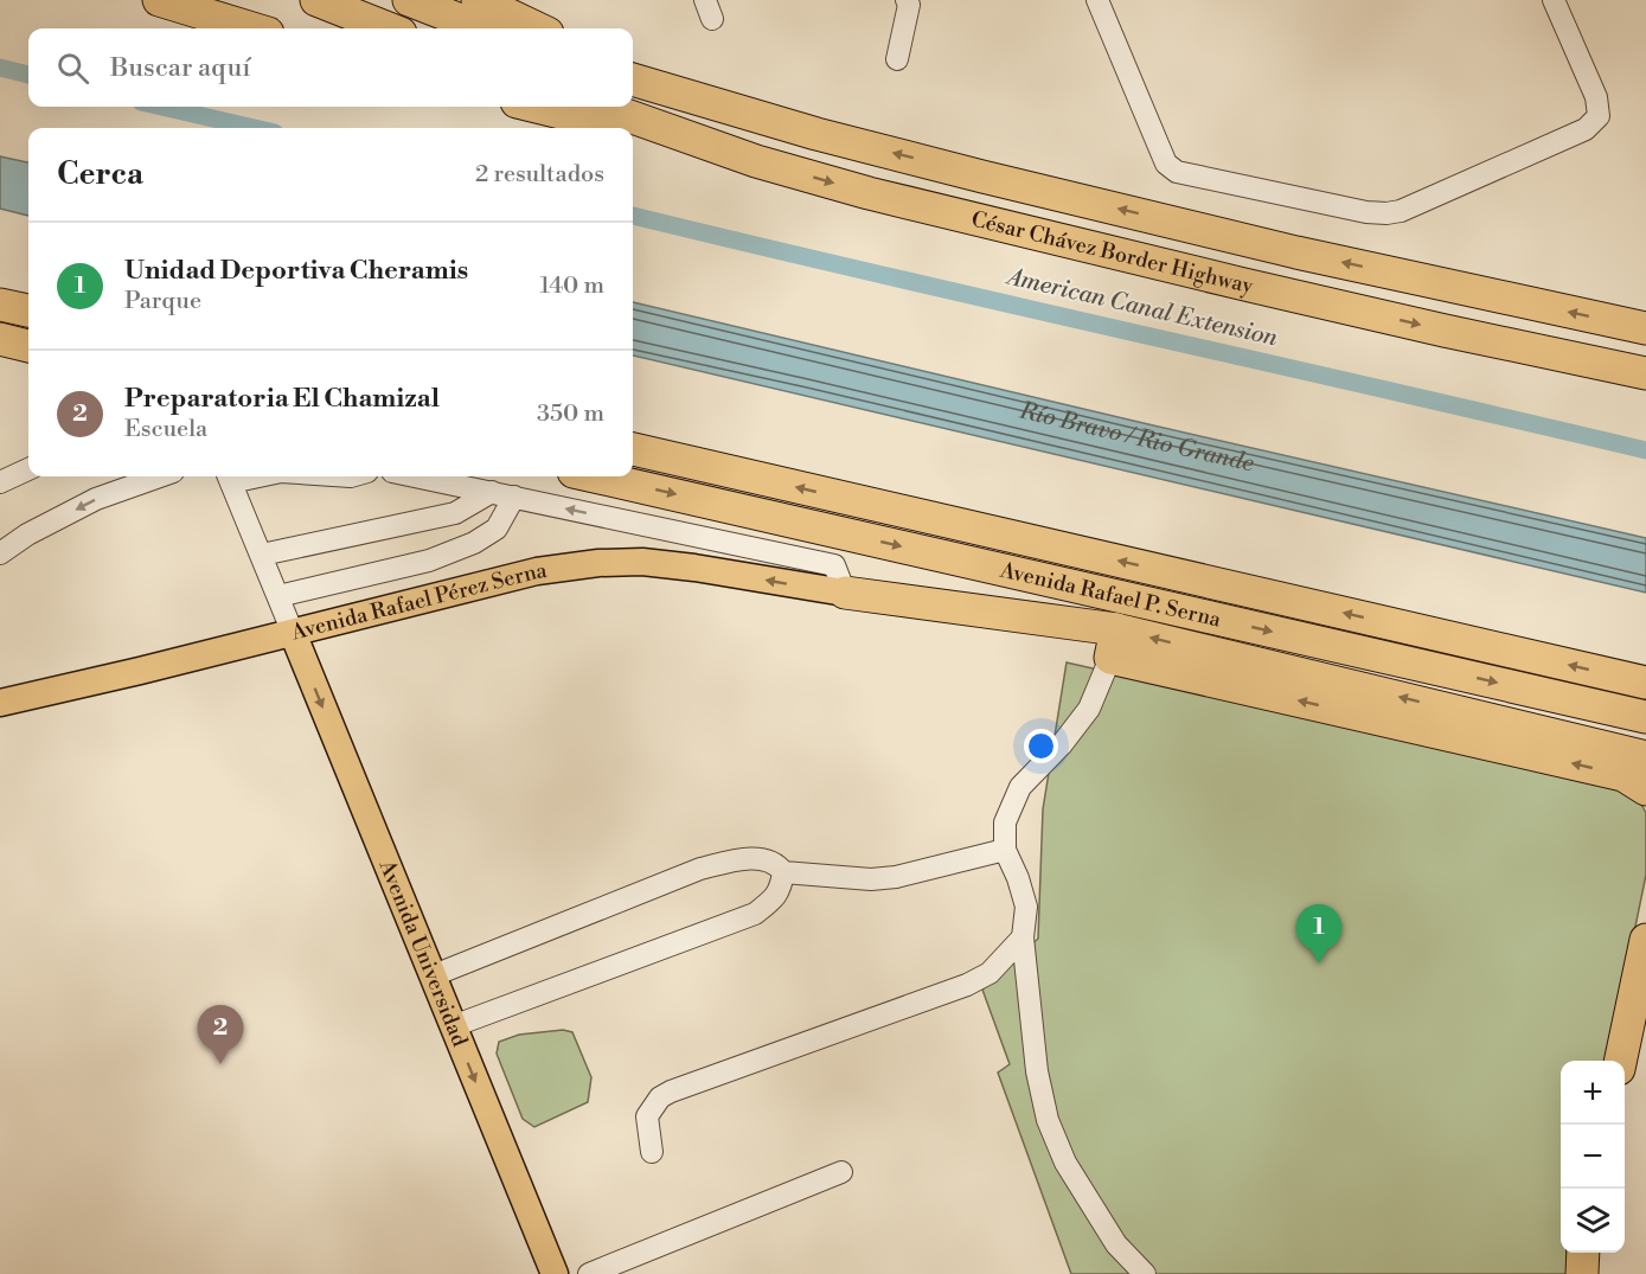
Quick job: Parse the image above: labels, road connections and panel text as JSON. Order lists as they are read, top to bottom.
{
  "streets": {
    "highway": ["César Chávez Border Highway", "Avenida Rafael P. Serna"],
    "main road": ["Avenida Rafael Pérez Serna", "Avenida Universidad"]
  },
  "crossings": [
    ["Avenida Rafael Pérez Serna", "Avenida Universidad"]
  ],
  "one_way": ["Avenida Rafael Pérez Serna", "Avenida Universidad"],
  "water": ["American Canal Extension", "Río Bravo / Rio Grande"],
  "page": {
    "search": "Buscar aquí",
    "heading": ["Cerca", "2 resultados"],
    "list": [
      {
        "mark": "1",
        "name": "Unidad Deportiva Cheramis",
        "note": "Parque",
        "value": "140 m"
      },
      {
        "mark": "2",
        "name": "Preparatoria El Chamizal",
        "note": "Escuela",
        "value": "350 m"
      }
    ],
    "pins": ["1", "2"],
    "map_buttons": ["+", "−"]
  }
}
